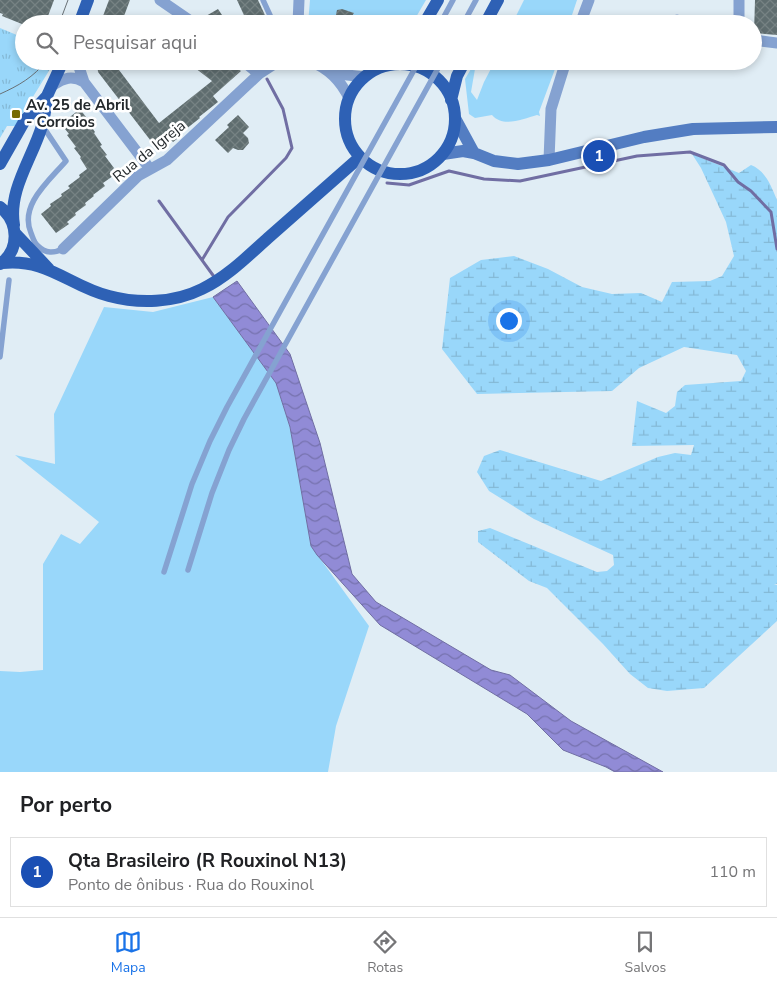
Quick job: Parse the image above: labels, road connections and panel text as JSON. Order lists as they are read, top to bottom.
{
  "streets": {
    "street": ["Rua da Igreja"]
  },
  "places": {
    "transit": ["Av. 25 de Abril - Corroios"]
  },
  "page": {
    "search": "Pesquisar aqui",
    "pins": "1",
    "heading": "Por perto",
    "list": [
      {
        "mark": "1",
        "name": "Qta Brasileiro (R Rouxinol N13)",
        "note": "Ponto de ônibus · Rua do Rouxinol",
        "value": "110 m"
      }
    ],
    "nav": ["Mapa", "Rotas", "Salvos"]
  }
}
